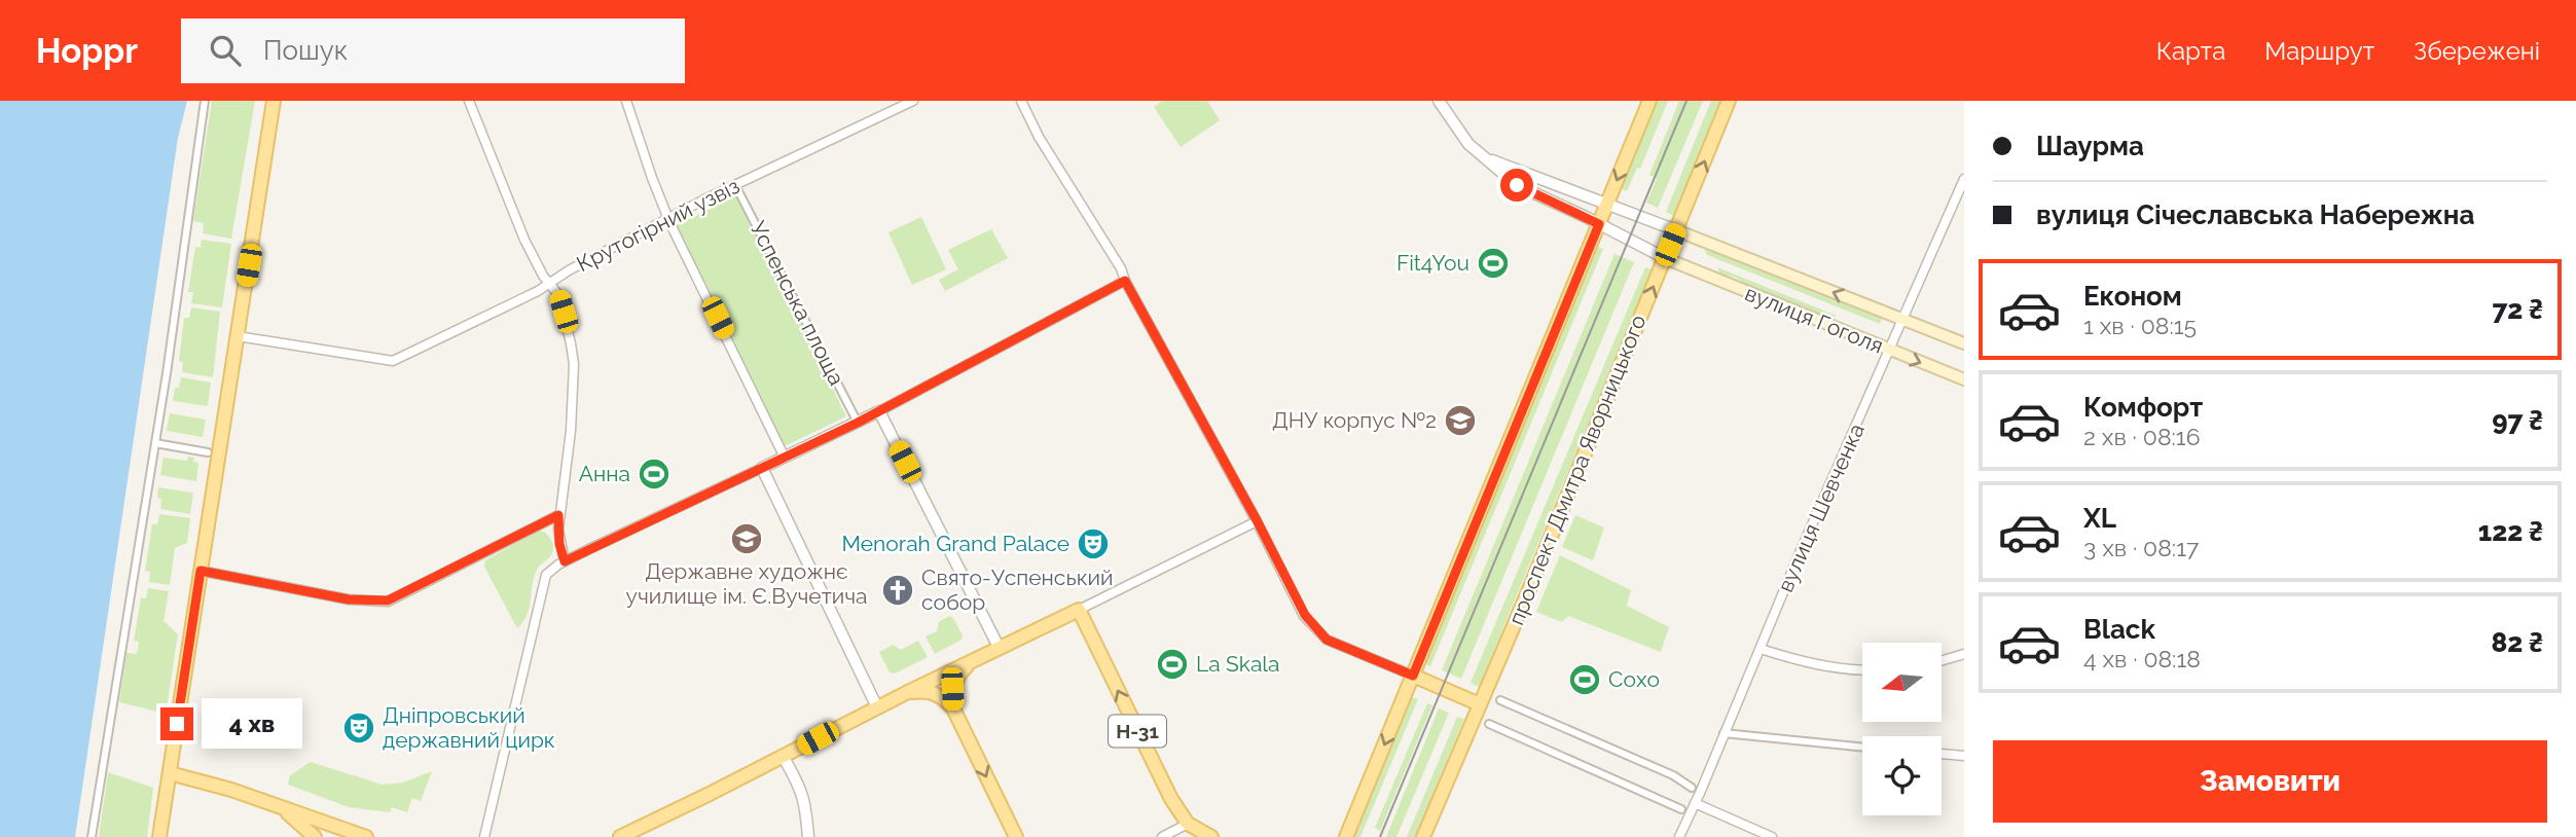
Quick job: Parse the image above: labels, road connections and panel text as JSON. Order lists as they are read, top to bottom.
{
  "streets": {
    "main road": ["вулиця Гоголя", "проспект Дмитра Яворницького", "Н-31"],
    "street": ["Крутогірний узвіз", "Успенська площа", "вулиця Шевченка"]
  },
  "crossings": [
    ["Крутогірний узвіз", "Успенська площа"],
    ["вулиця Гоголя", "проспект Дмитра Яворницького"],
    ["вулиця Гоголя", "вулиця Шевченка"]
  ],
  "places": {
    "sports": [
      "Fit4You",
      "Анна",
      "La Skala",
      "Сохо"
    ],
    "school or university": ["ДНУ корпус №2", "Державне художнє училище ім. Є.Вучетича"],
    "theatre": ["Menorah Grand Palace", "Дніпровський державний цирк"],
    "church": ["Свято-Успенський собор"]
  },
  "north": "left",
  "page": {
    "header": "Hoppr",
    "search": "Пошук",
    "nav": ["Карта", "Маршрут", "Збережені"],
    "banner": ["Шаурма", "вулиця Січеславська Набережна"],
    "list": [
      {
        "name": "Економ",
        "note": "1 хв · 08:15",
        "value": "72 ₴"
      },
      {
        "name": "Комфорт",
        "note": "2 хв · 08:16",
        "value": "97 ₴"
      },
      {
        "name": "XL",
        "note": "3 хв · 08:17",
        "value": "122 ₴"
      },
      {
        "name": "Black",
        "note": "4 хв · 08:18",
        "value": "82 ₴"
      }
    ],
    "bubble": "4 хв",
    "buttons": "Замовити"
  }
}
